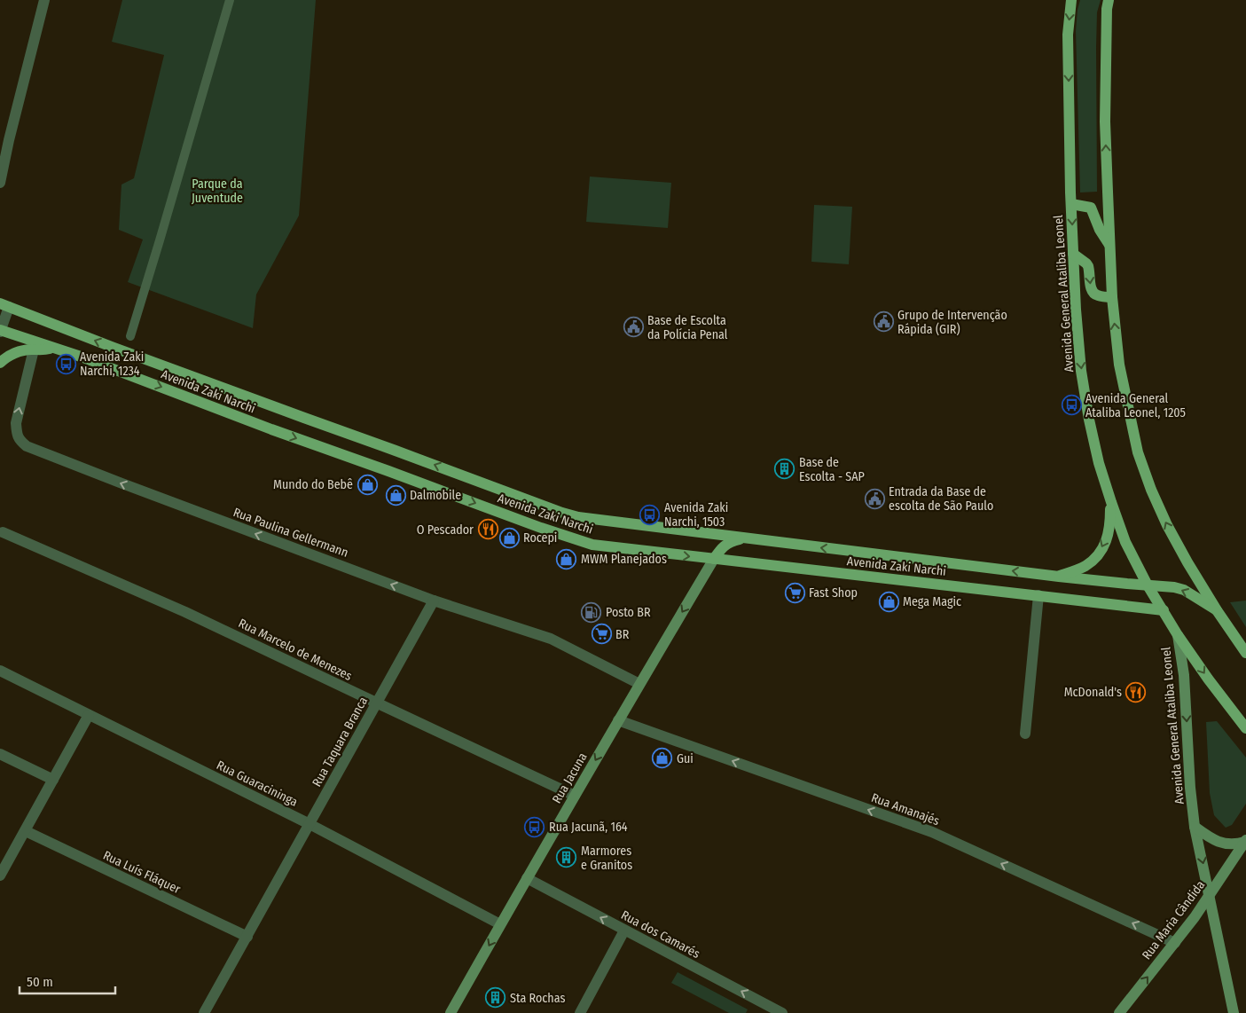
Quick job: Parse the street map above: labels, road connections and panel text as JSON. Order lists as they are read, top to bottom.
{
  "streets": {
    "main road": [
      "Avenida General Ataliba Leonel",
      "Avenida Zaki Narchi",
      "Rua Jacuna",
      "Rua Maria Cândida"
    ],
    "street": [
      "Rua Paulina Gellermann",
      "Rua Marcelo de Menezes",
      "Rua Taquara Branca",
      "Rua Guaracininga",
      "Rua Amanajés",
      "Rua Luís Fláquer",
      "Rua dos Camarés"
    ]
  },
  "crossings": [
    ["Avenida General Ataliba Leonel", "Avenida Zaki Narchi"],
    ["Avenida General Ataliba Leonel", "Rua Maria Cândida"],
    ["Avenida Zaki Narchi", "Rua Jacuna"],
    ["Rua Paulina Gellermann", "Rua Taquara Branca"],
    ["Rua Paulina Gellermann", "Rua Jacuna"],
    ["Rua Marcelo de Menezes", "Rua Taquara Branca"],
    ["Rua Marcelo de Menezes", "Rua Jacuna"],
    ["Rua Taquara Branca", "Rua Guaracininga"],
    ["Rua Taquara Branca", "Rua Luís Fláquer"],
    ["Rua Jacuna", "Rua Guaracininga"],
    ["Rua Jacuna", "Rua Amanajés"],
    ["Rua Jacuna", "Rua dos Camarés"],
    ["Rua Amanajés", "Rua Maria Cândida"]
  ],
  "one_way": [
    "Rua Paulina Gellermann",
    "Rua Jacuna",
    "Rua Amanajés",
    "Rua Maria Cândida",
    "Rua dos Camarés"
  ],
  "parks": ["Parque da Juventude"],
  "places": {
    "public building": ["Grupo de Intervenção Rápida (GIR)", "Base de Escolta da Polícia Penal", "Entrada da Base de escolta de São Paulo"],
    "bus stop": [
      "Avenida Zaki Narchi, 1234",
      "Avenida General Ataliba Leonel, 1205",
      "Avenida Zaki Narchi, 1503",
      "Rua Jacunã, 164"
    ],
    "building": ["Base de Escolta - SAP", "Marmores e Granitos", "Sta Rochas"],
    "shop": [
      "Mundo do Bebê",
      "Dalmobile",
      "Rocepi",
      "MWM Planejados",
      "Mega Magic",
      "Gui"
    ],
    "restaurant": ["O Pescador", "McDonald's"],
    "supermarket": ["Fast Shop", "BR"],
    "fuel station": ["Posto BR"]
  },
  "scale_bar": "50 m"
}
